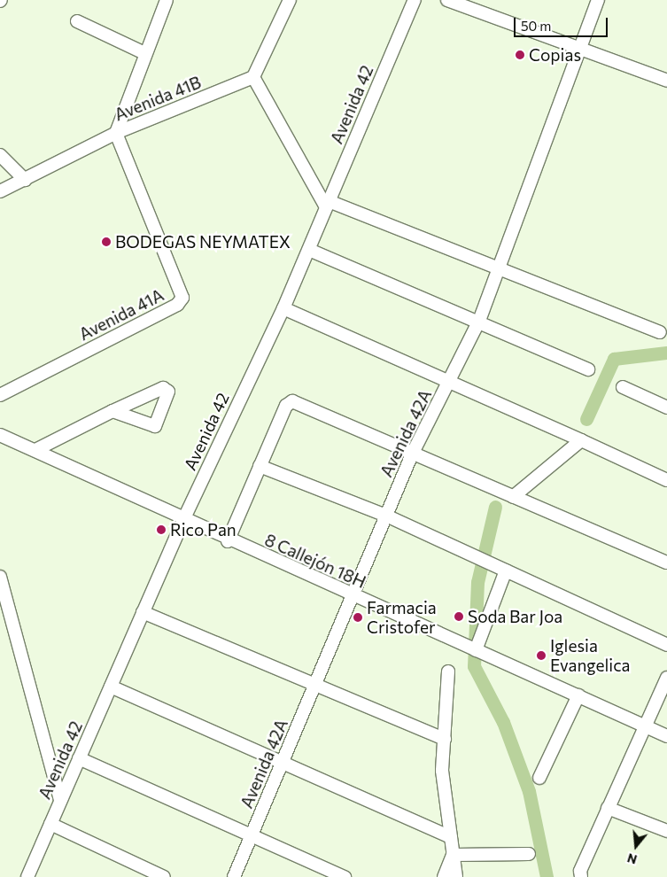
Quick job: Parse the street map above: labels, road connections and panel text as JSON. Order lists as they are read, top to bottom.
{
  "streets": {
    "street": [
      "Avenida 41B",
      "Avenida 42",
      "Avenida 41A",
      "Avenida 42A",
      "8 Callejón 18H"
    ]
  },
  "crossings": [
    ["Avenida 41B", "Avenida 41A"],
    ["Avenida 42", "8 Callejón 18H"],
    ["Avenida 42A", "8 Callejón 18H"]
  ],
  "places": [
    "Copias",
    "BODEGAS NEYMATEX",
    "Rico Pan",
    "Soda Bar Joa",
    "Farmacia Cristofer",
    "Iglesia Evangelica"
  ],
  "scale_bar": "50 m",
  "north": "bottom"
}
